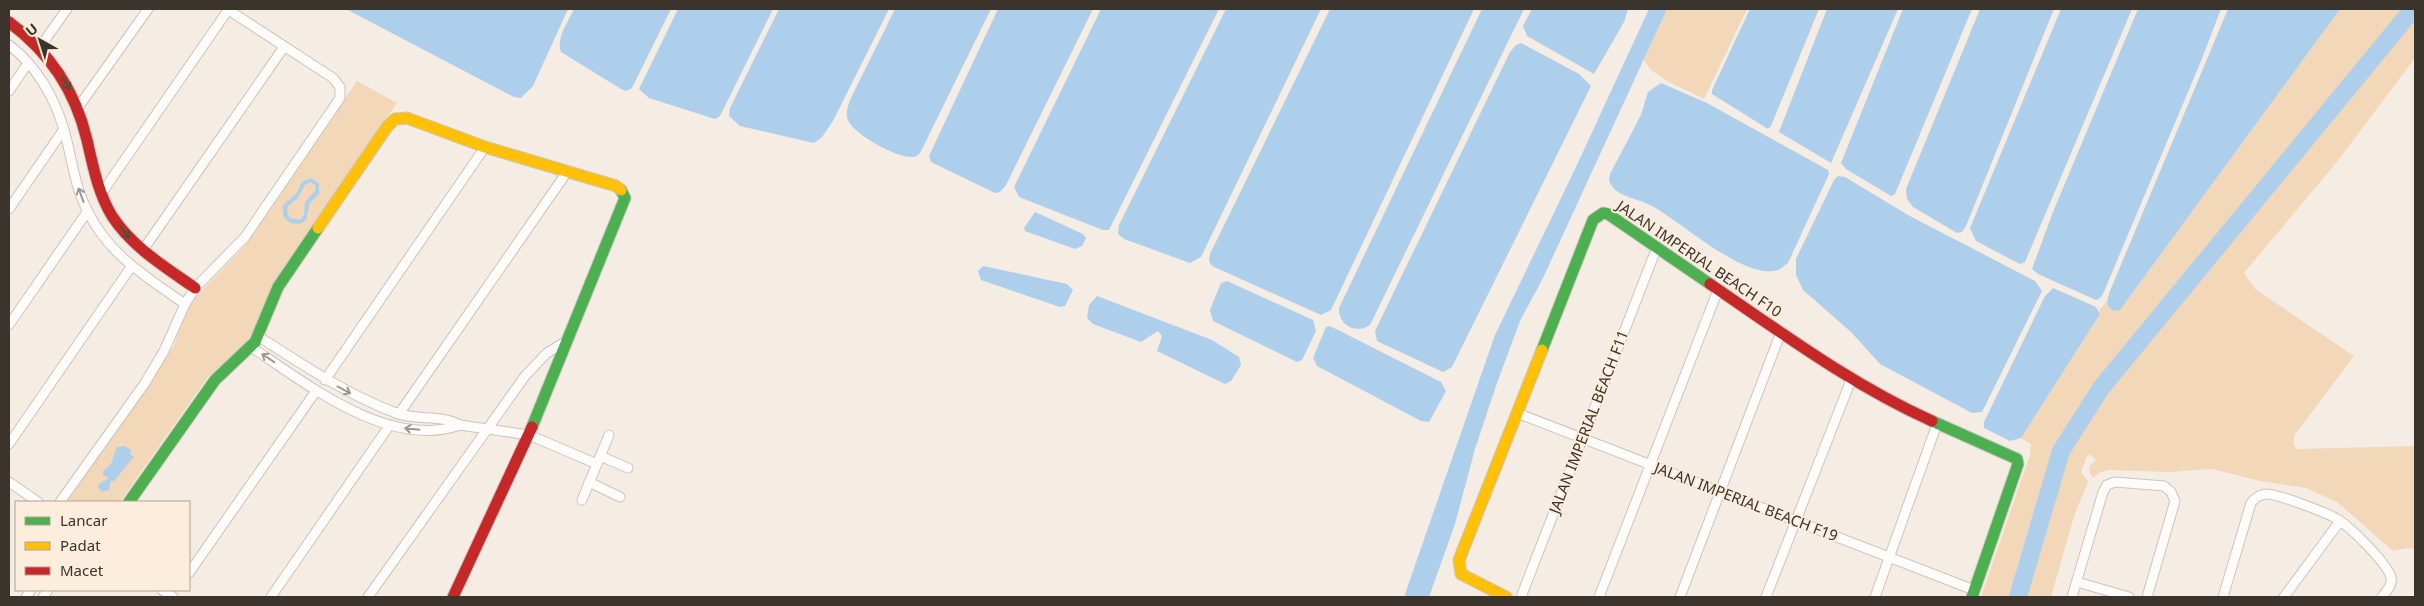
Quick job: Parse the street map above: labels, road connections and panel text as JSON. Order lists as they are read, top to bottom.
{
  "streets": {
    "street": ["JALAN IMPERIAL BEACH F10", "JALAN IMPERIAL BEACH F11", "JALAN IMPERIAL BEACH F19"]
  },
  "crossings": [
    ["JALAN IMPERIAL BEACH F10", "JALAN IMPERIAL BEACH F11"],
    ["JALAN IMPERIAL BEACH F10", "JALAN IMPERIAL BEACH F19"],
    ["JALAN IMPERIAL BEACH F11", "JALAN IMPERIAL BEACH F19"]
  ],
  "legend": ["Lancar", "Padat", "Macet"],
  "north": "top left"
}
